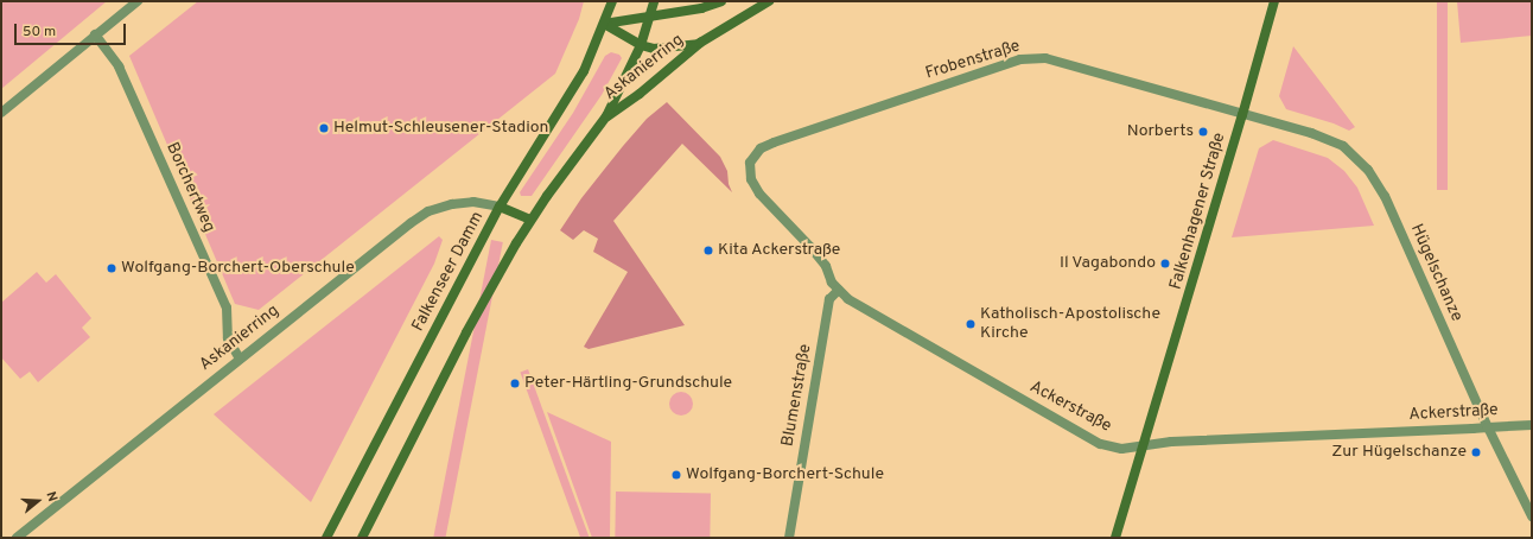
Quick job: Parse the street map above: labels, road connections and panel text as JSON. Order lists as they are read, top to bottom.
{
  "streets": {
    "main road": ["Askanierring", "Falkenhagener Straße", "Falkenseer Damm"],
    "street": [
      "Frobenstraße",
      "Borchertweg",
      "Hügelschanze",
      "Blumenstraße",
      "Ackerstraße"
    ]
  },
  "crossings": [
    ["Frobenstraße", "Falkenhagener Straße"],
    ["Frobenstraße", "Hügelschanze"],
    ["Frobenstraße", "Ackerstraße"],
    ["Askanierring", "Borchertweg"],
    ["Askanierring", "Falkenseer Damm"],
    ["Falkenhagener Straße", "Hügelschanze"],
    ["Falkenhagener Straße", "Ackerstraße"],
    ["Hügelschanze", "Ackerstraße"],
    ["Blumenstraße", "Ackerstraße"]
  ],
  "places": [
    "Helmut-Schleusener-Stadion",
    "Norberts",
    "Kita Ackerstraße",
    "Il Vagabondo",
    "Wolfgang-Borchert-Oberschule",
    "Katholisch-Apostolische Kirche",
    "Peter-Härtling-Grundschule",
    "Zur Hügelschanze",
    "Wolfgang-Borchert-Schule"
  ],
  "scale_bar": "50 m",
  "north": "right"
}
